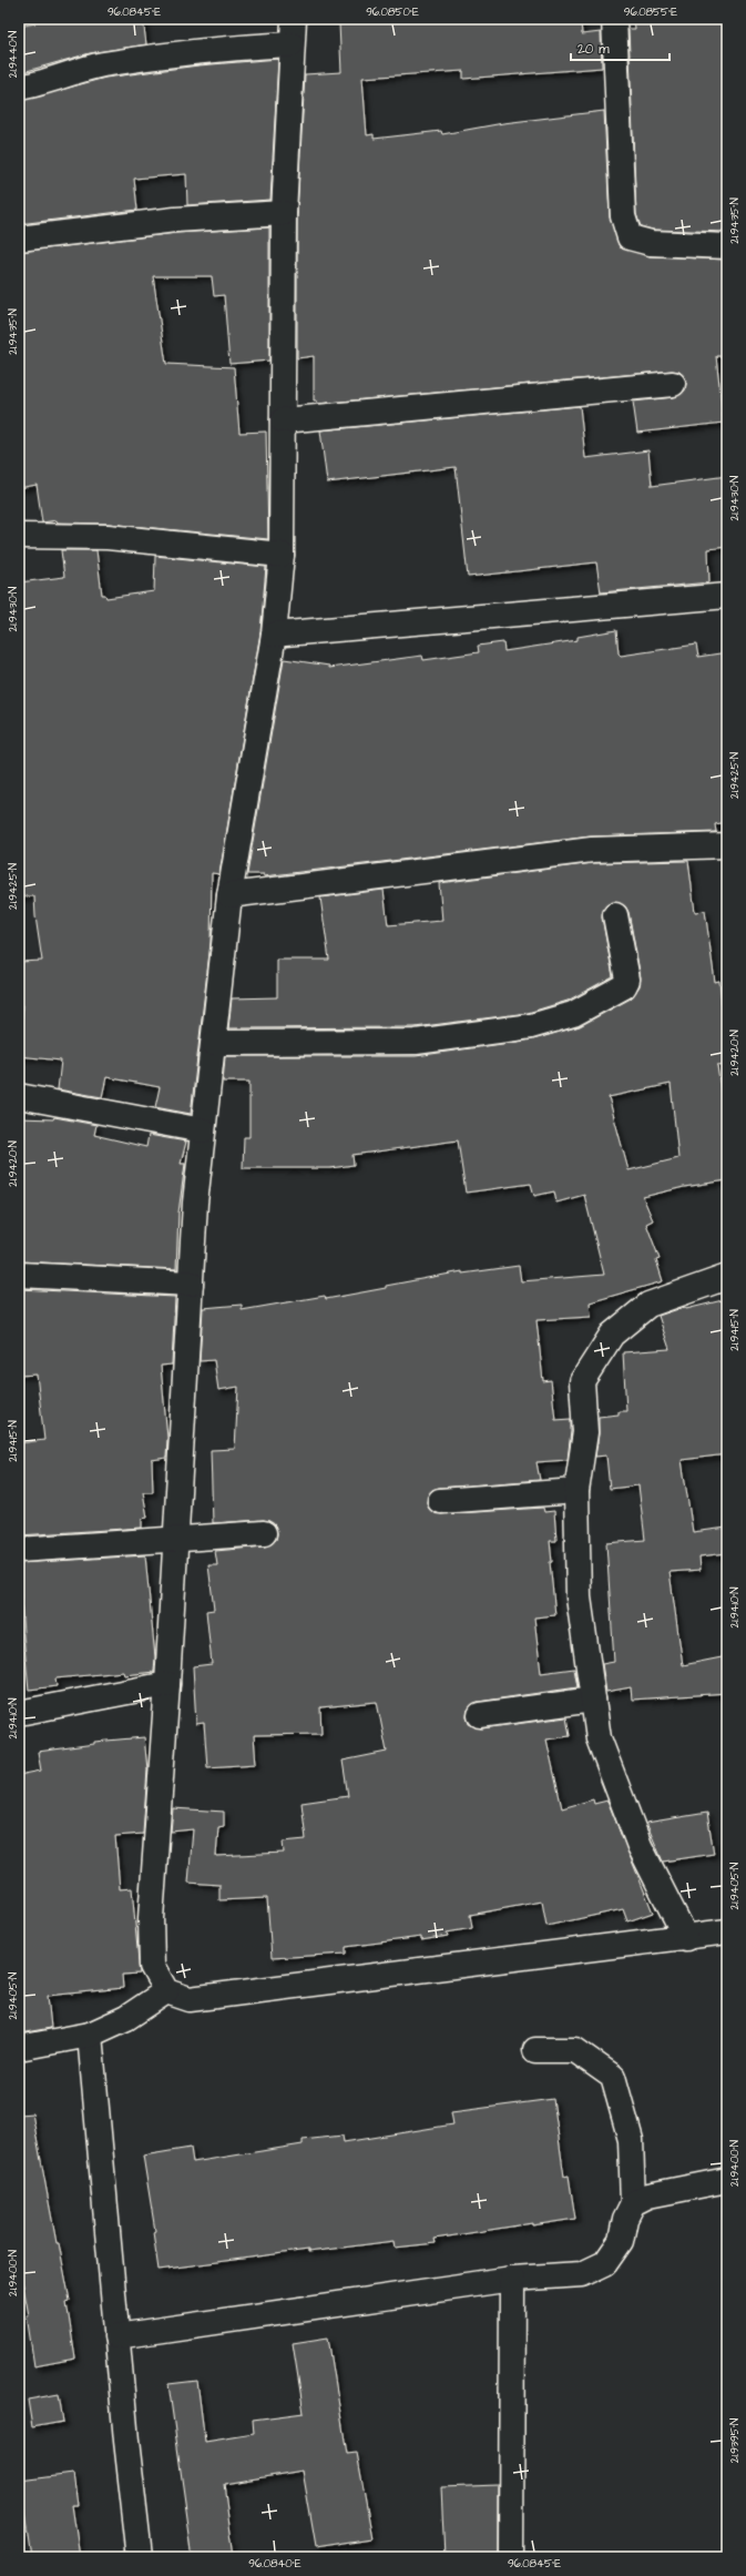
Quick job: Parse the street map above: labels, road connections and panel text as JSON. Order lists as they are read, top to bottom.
{
  "scale_bar": "20 m",
  "coordinates": [
    "96.0845°E",
    "96.0850°E",
    "96.0855°E",
    "21.9440°N",
    "21.9435°N",
    "21.9430°N",
    "21.9425°N",
    "21.9420°N",
    "21.9415°N",
    "21.9410°N",
    "21.9405°N",
    "21.9400°N",
    "21.9395°N",
    "96.0840°E"
  ]
}
